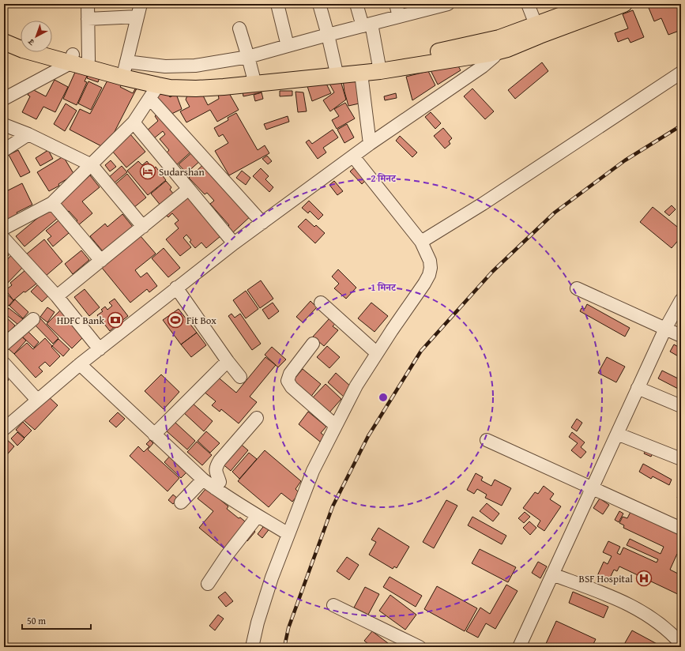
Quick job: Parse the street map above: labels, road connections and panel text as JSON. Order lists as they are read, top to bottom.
{
  "places": {
    "hotel": ["Sudarshan"],
    "bank": ["HDFC Bank"],
    "sports": ["Fit Box"],
    "hospital": ["BSF Hospital"]
  },
  "scale_bar": "50 m",
  "north": "bottom left",
  "rings": ["2 मिनट", "1 मिनट"]
}
